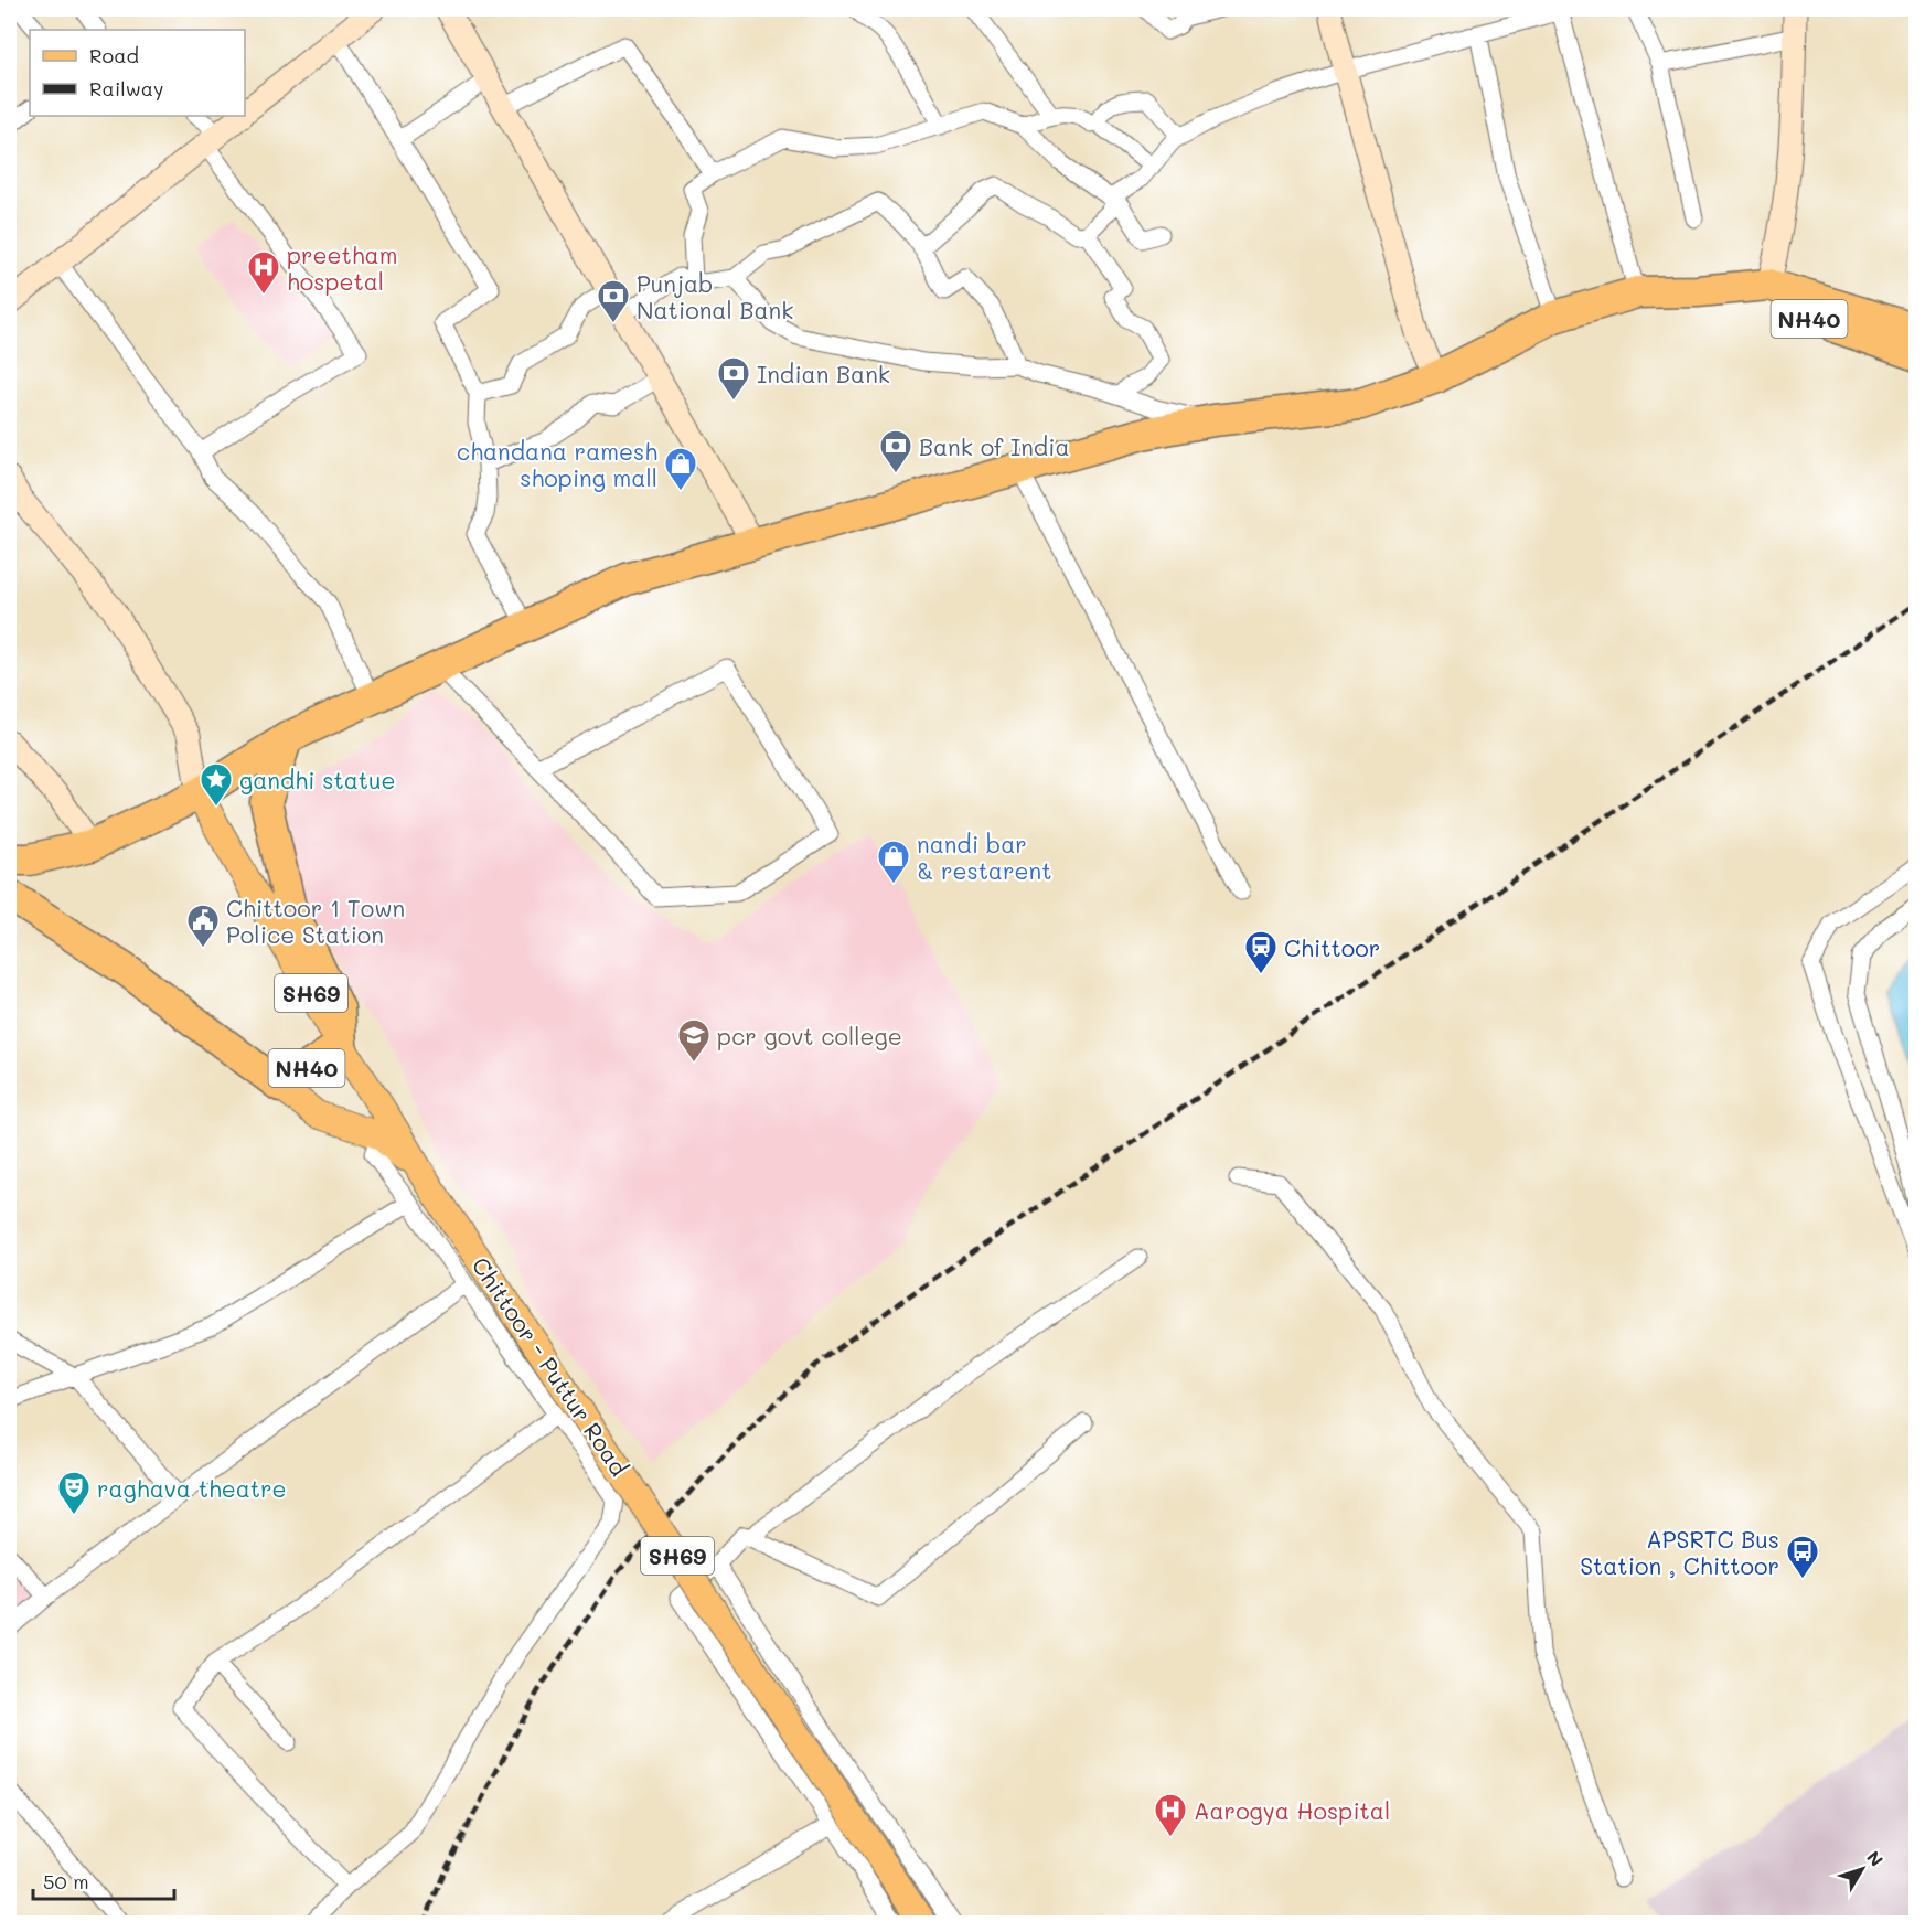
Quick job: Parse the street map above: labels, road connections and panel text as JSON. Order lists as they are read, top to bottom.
{
  "streets": {
    "highway": ["NH40"],
    "main road": ["SH69", "Chittoor - Puttur Road"]
  },
  "crossings": [
    ["NH40", "Chittoor - Puttur Road"]
  ],
  "places": {
    "hospital": ["preetham hospetal", "Aarogya Hospital"],
    "bank": ["Punjab National Bank", "Indian Bank", "Bank of India"],
    "shop": ["chandana ramesh shoping mall", "nandi bar & restarent"],
    "place": ["gandhi statue"],
    "public building": ["Chittoor 1 Town Police Station"],
    "station": ["Chittoor"],
    "school or university": ["pcr govt college"],
    "theatre": ["raghava theatre"],
    "bus stop": ["APSRTC Bus Station , Chittoor"]
  },
  "legend": ["Road", "Railway"],
  "scale_bar": "50 m",
  "north": "top right"
}
